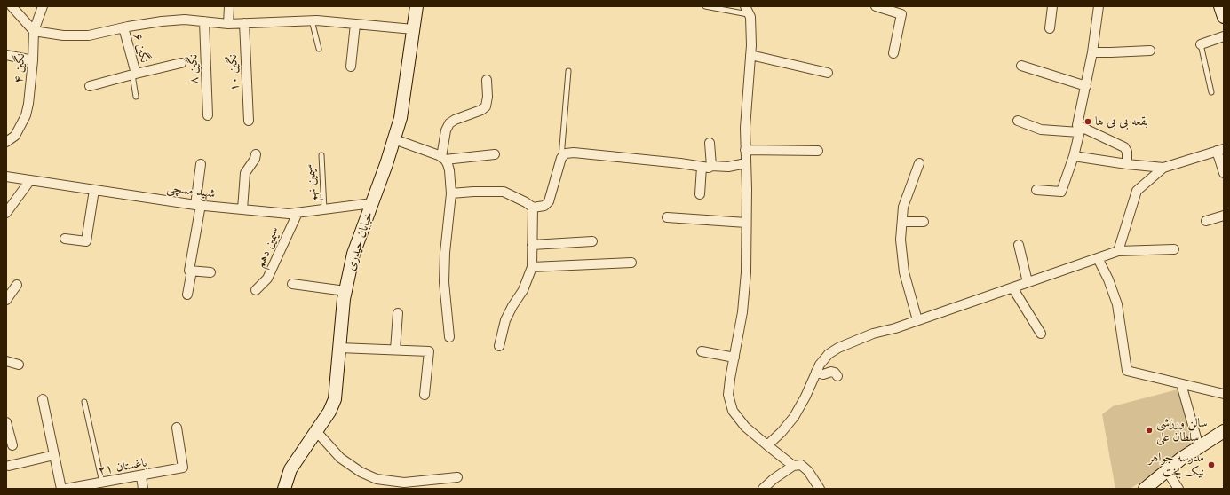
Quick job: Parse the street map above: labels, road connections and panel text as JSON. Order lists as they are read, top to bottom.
{
  "streets": {
    "street": [
      "نگین ۶",
      "نگین ۴",
      "نگین ۸",
      "نگین ۱۰",
      "شهید مسچی",
      "خیابان حیدری",
      "سیمین دهم",
      "باغستان ۲۱"
    ],
    "lane": ["سیمین نهم"]
  },
  "crossings": [
    ["سیمین نهم", "شهید مسچی"],
    ["شهید مسچی", "خیابان حیدری"],
    ["شهید مسچی", "سیمین دهم"]
  ],
  "places": ["بقعه بی بی ها", "سالن ورزشی سلطان علی", "مدرسه جواهر نیک بخت"]
}
